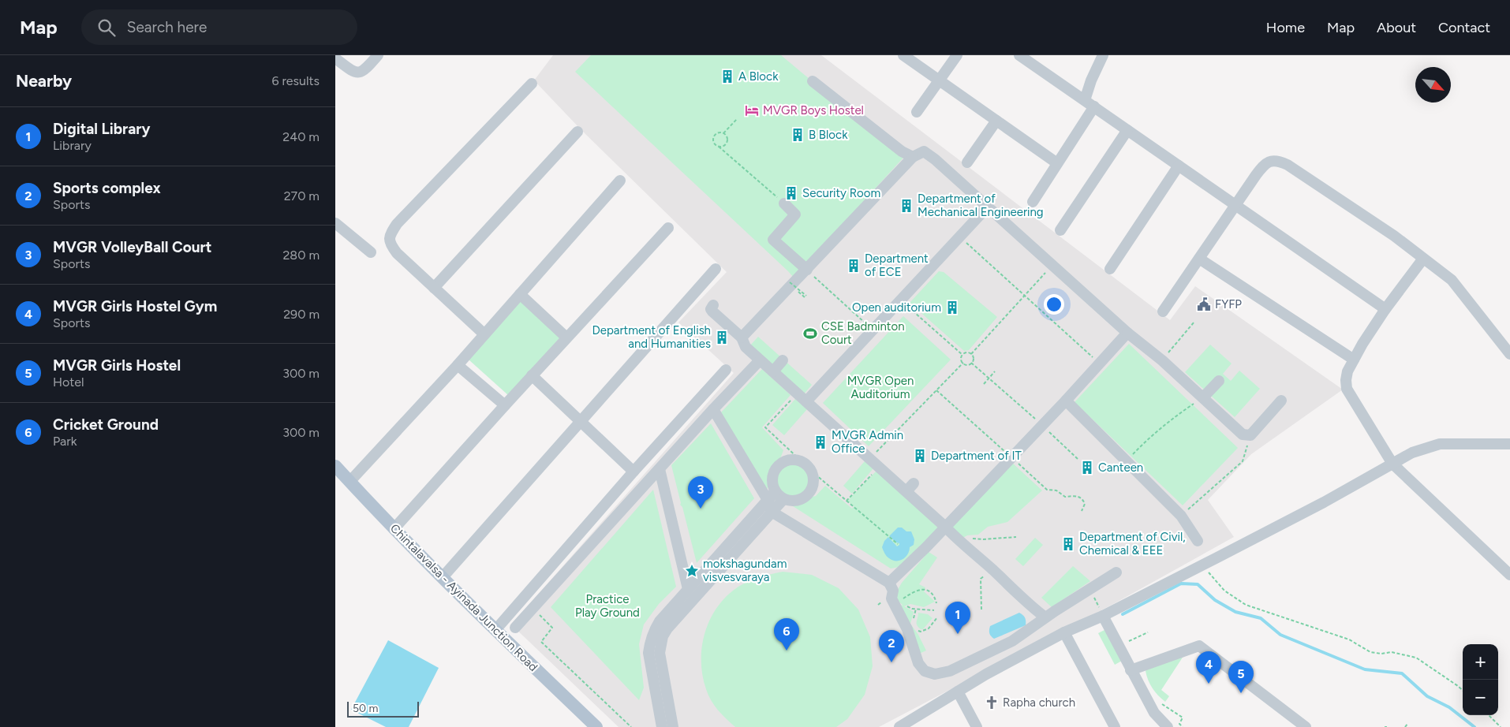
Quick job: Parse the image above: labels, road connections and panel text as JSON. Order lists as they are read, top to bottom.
{
  "streets": {
    "main road": ["Chintalavalsa - Ayinada Junction Road"]
  },
  "parks": ["MVGR Open Auditorium", "Practice Play Ground"],
  "places": {
    "building": [
      "A Block",
      "B Block",
      "Security Room",
      "Department of Mechanical Engineering",
      "Department of ECE",
      "Open auditorium",
      "Department of English and Humanities",
      "MVGR Admin Office",
      "Department of IT",
      "Canteen",
      "Department of Civil, Chemical & EEE"
    ],
    "hotel": ["MVGR Boys Hostel"],
    "public building": ["FYFP"],
    "sports": ["CSE Badminton Court"],
    "place": ["mokshagundam visvesvaraya"],
    "church": ["Rapha church"]
  },
  "scale_bar": "50 m",
  "north": "bottom right",
  "page": {
    "header": "Map",
    "search": "Search here",
    "nav": [
      "Home",
      "Map",
      "About",
      "Contact"
    ],
    "heading": ["Nearby", "6 results"],
    "list": [
      {
        "mark": "1",
        "name": "Digital Library",
        "note": "Library",
        "value": "240 m"
      },
      {
        "mark": "2",
        "name": "Sports complex",
        "note": "Sports",
        "value": "270 m"
      },
      {
        "mark": "3",
        "name": "MVGR VolleyBall Court",
        "note": "Sports",
        "value": "280 m"
      },
      {
        "mark": "4",
        "name": "MVGR Girls Hostel Gym",
        "note": "Sports",
        "value": "290 m"
      },
      {
        "mark": "5",
        "name": "MVGR Girls Hostel",
        "note": "Hotel",
        "value": "300 m"
      },
      {
        "mark": "6",
        "name": "Cricket Ground",
        "note": "Park",
        "value": "300 m"
      }
    ],
    "pins": [
      "3",
      "1",
      "6",
      "2",
      "4",
      "5"
    ],
    "map_buttons": ["+", "−"],
    "scale": "50 m"
  }
}
